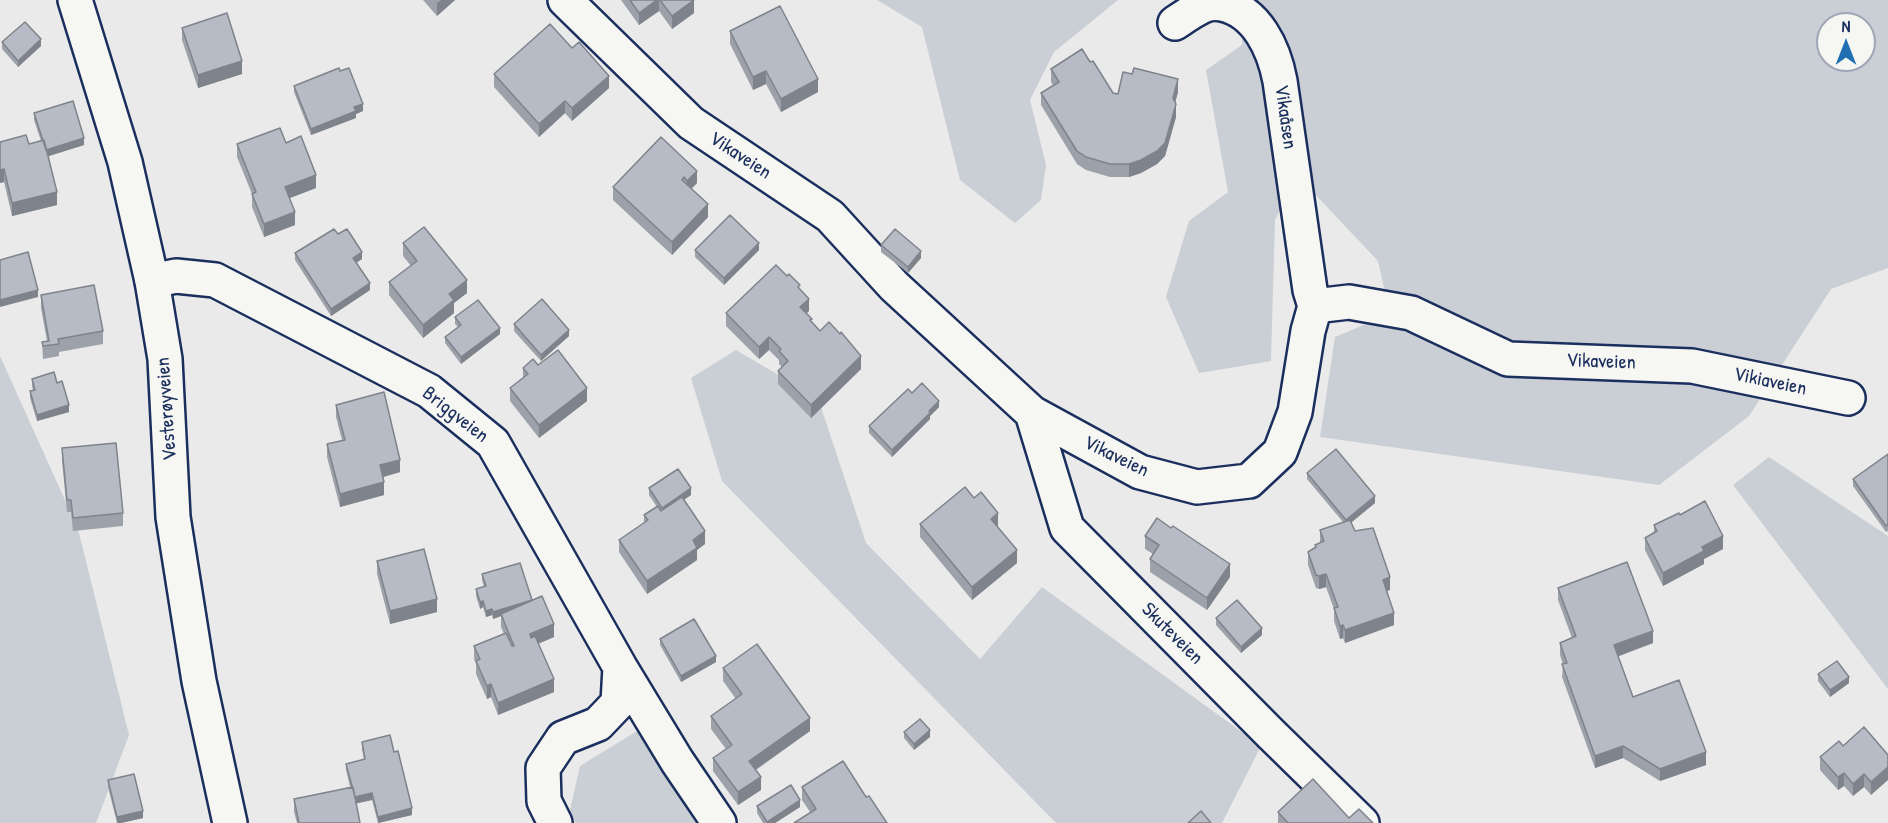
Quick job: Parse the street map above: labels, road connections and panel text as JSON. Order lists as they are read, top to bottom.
{
  "streets": {
    "street": [
      "Vikaåsen",
      "Vikaveien",
      "Vikiaveien",
      "Vesterøyveien",
      "Briggveien",
      "Skuteveien"
    ]
  },
  "crossings": [
    ["Vikaåsen", "Vikaveien"],
    ["Vikaveien", "Vikiaveien"],
    ["Vikaveien", "Skuteveien"],
    ["Vesterøyveien", "Briggveien"]
  ],
  "north": "top"
}
